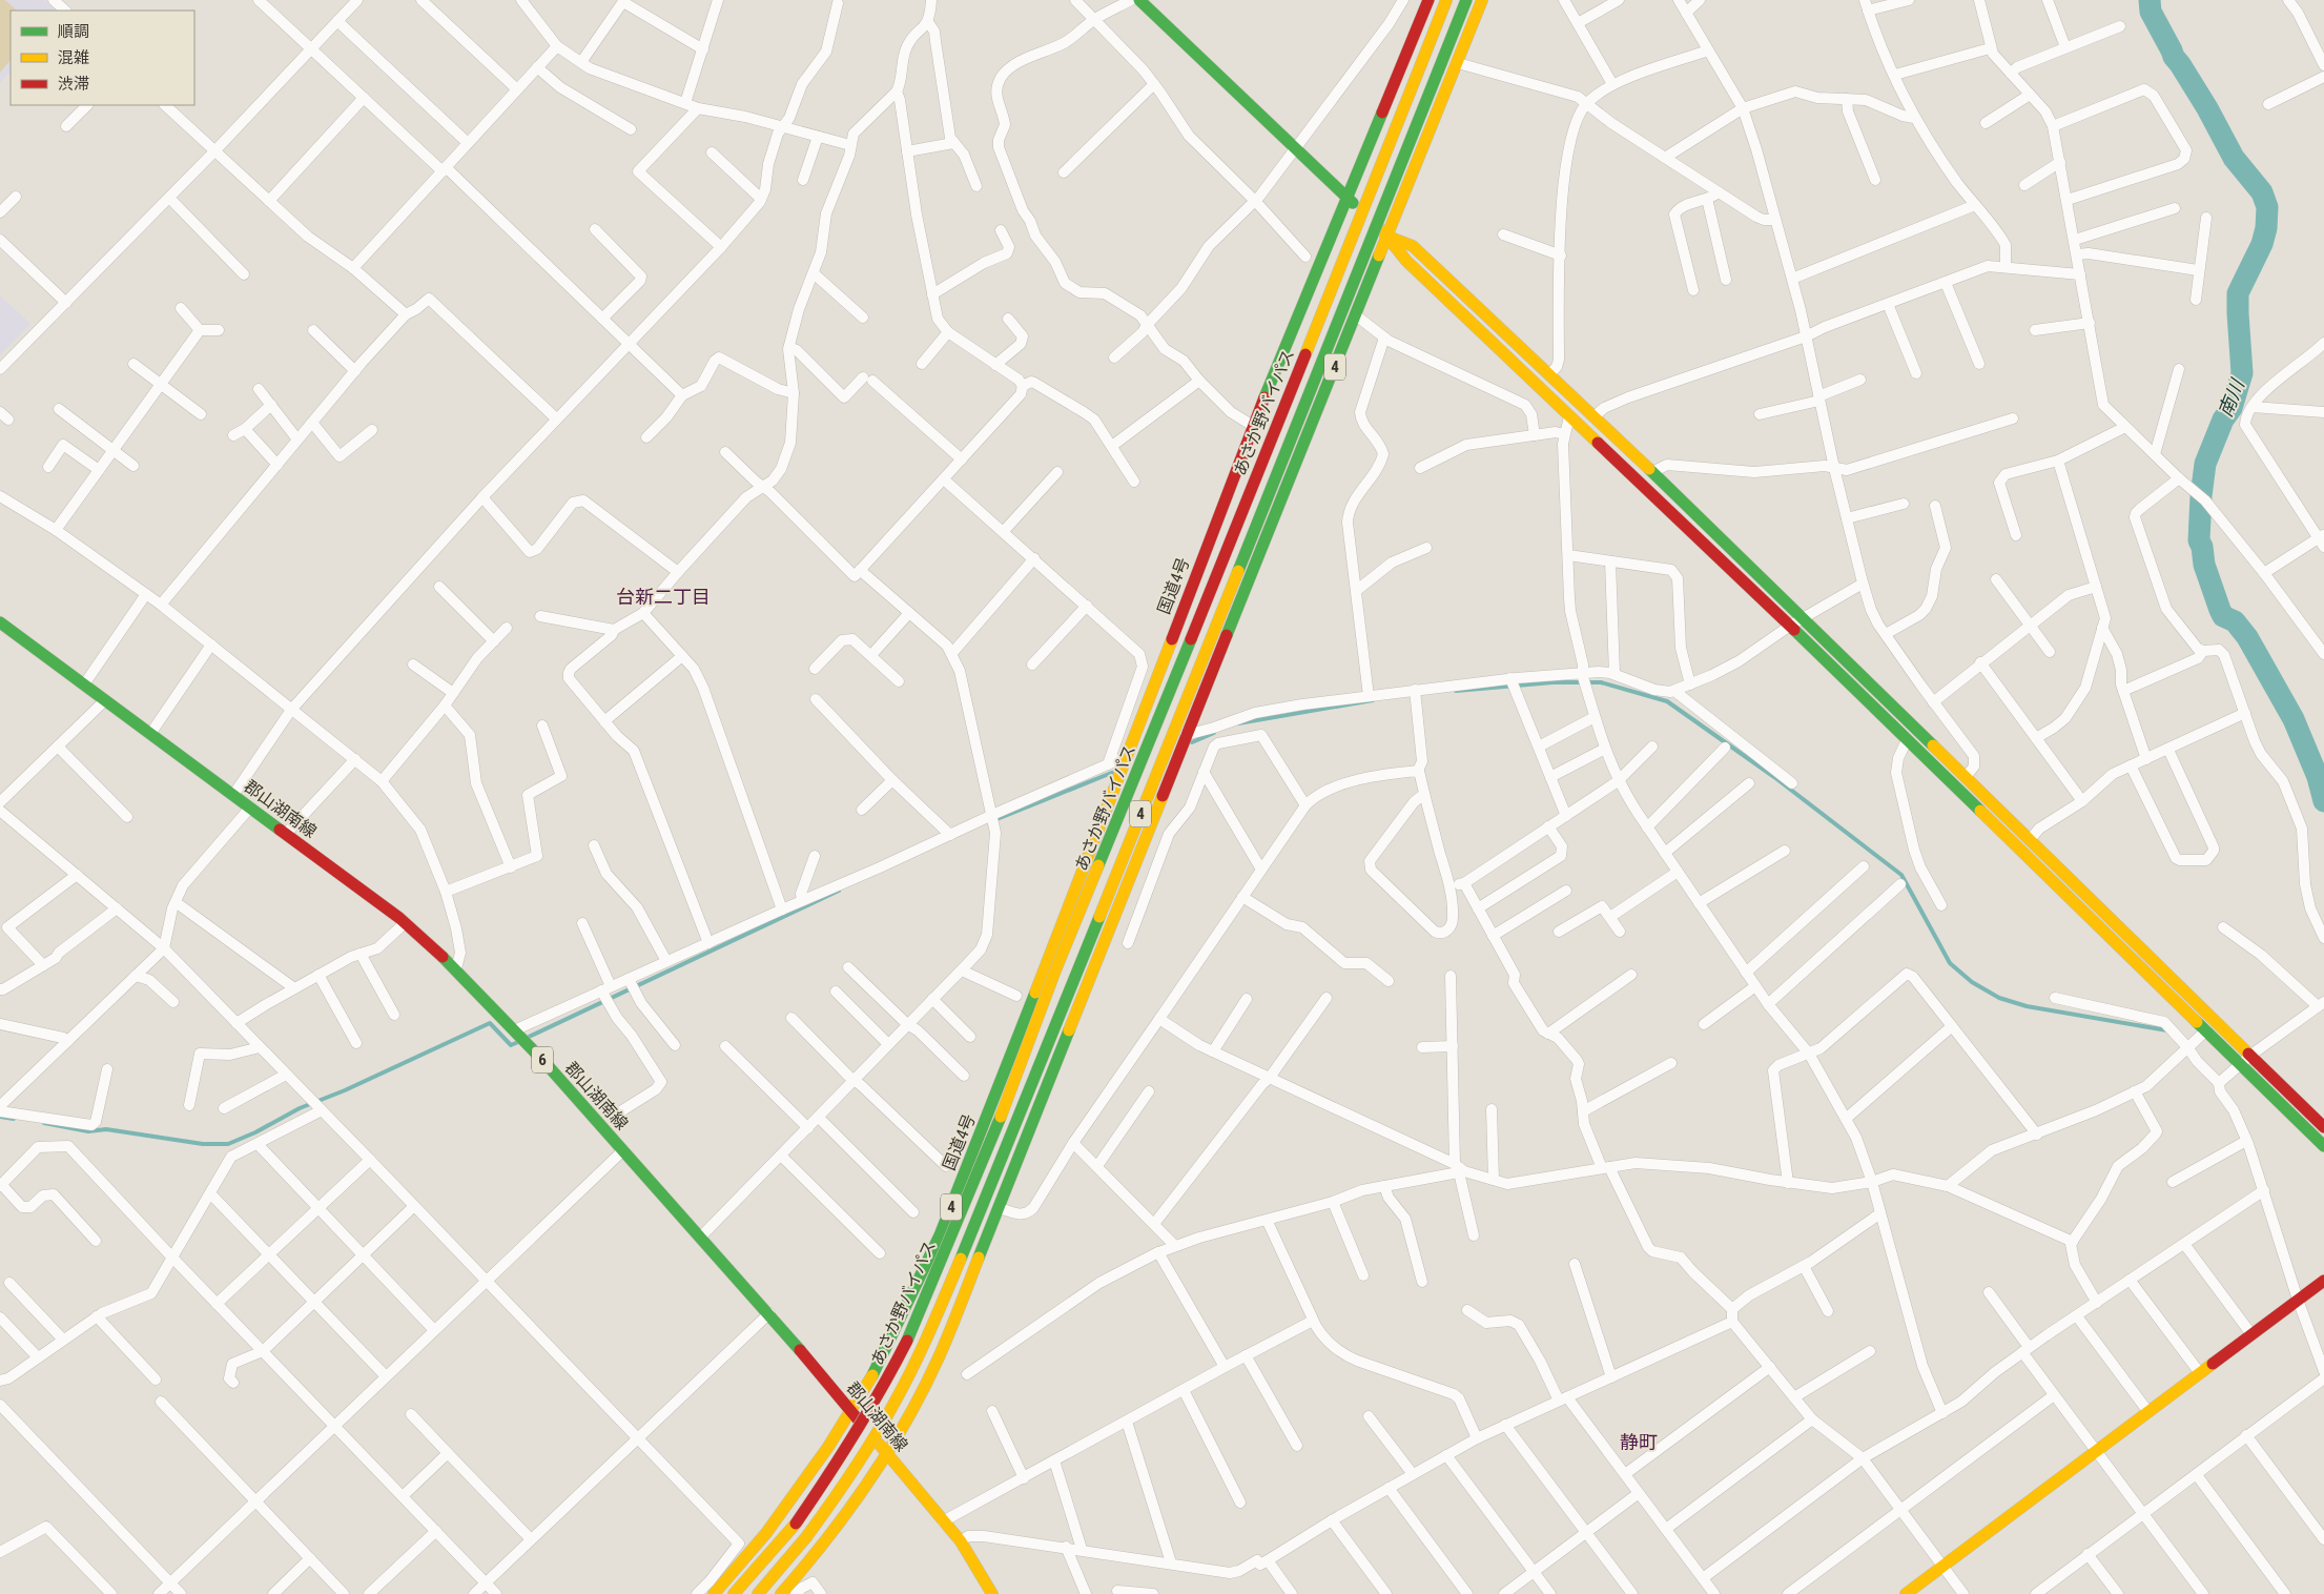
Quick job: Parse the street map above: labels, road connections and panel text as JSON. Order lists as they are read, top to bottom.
{
  "streets": {
    "main road": [
      "4",
      "あさか野バイパス",
      "国道4号",
      "郡山湖南線",
      "6"
    ]
  },
  "crossings": [
    ["4", "国道4号"],
    ["4", "郡山湖南線"],
    ["国道4号", "郡山湖南線"]
  ],
  "districts": ["台新二丁目", "静町"],
  "water": ["南川"],
  "legend": ["順調", "混雑", "渋滞"]
}
